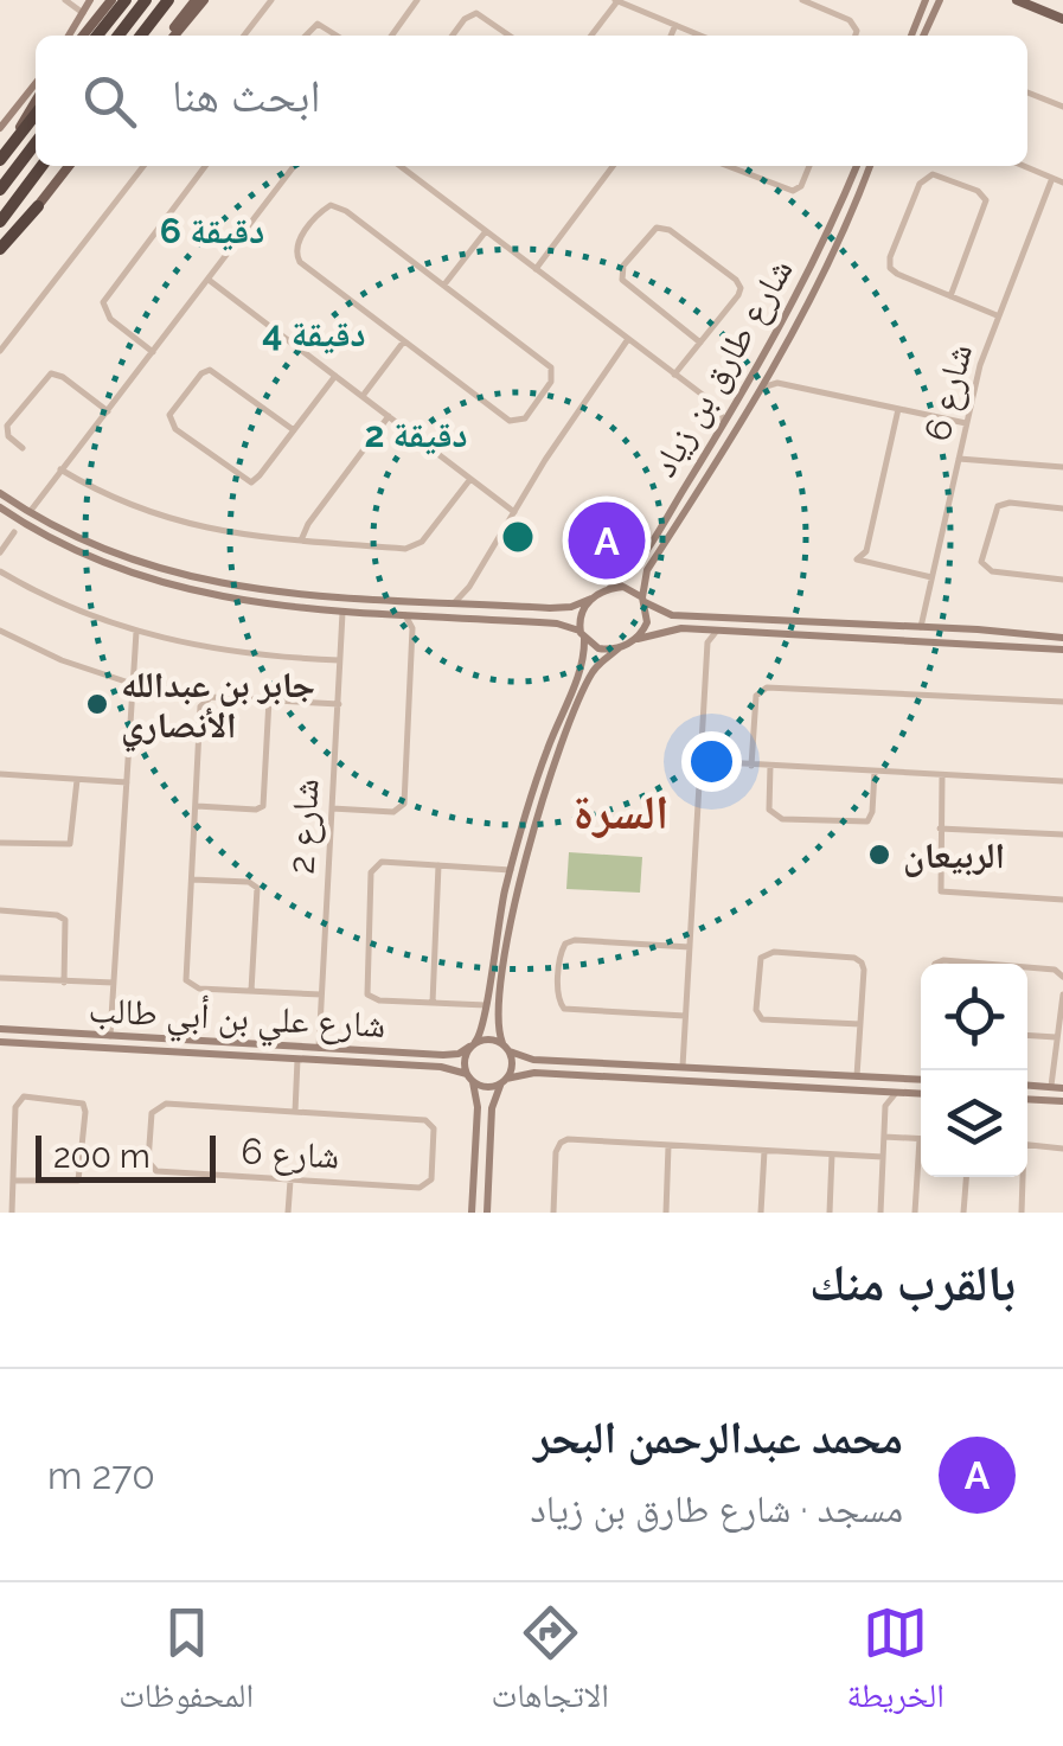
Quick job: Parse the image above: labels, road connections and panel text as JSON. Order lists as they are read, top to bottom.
{
  "streets": {
    "street": [
      "شارع طارق بن زياد",
      "شارع 6",
      "شارع 2",
      "شارع علي بن أبي طالب"
    ]
  },
  "crossings": [
    ["شارع 6", "شارع علي بن أبي طالب"],
    ["شارع 2", "شارع علي بن أبي طالب"]
  ],
  "districts": ["السرة"],
  "places": ["جابر بن عبدالله الأنصاري", "الربيعان"],
  "scale_bar": "200 m",
  "page": {
    "search": "ابحث هنا",
    "pins": "A",
    "scale": "200 m",
    "heading": "بالقرب منك",
    "list": [
      {
        "mark": "A",
        "name": "محمد عبدالرحمن البحر",
        "note": "مسجد · شارع طارق بن زياد",
        "value": "270 m"
      }
    ],
    "nav": ["الخريطة", "الاتجاهات", "المحفوظات"]
  },
  "rings": ["6 دقيقة", "4 دقيقة", "2 دقيقة"]
}
